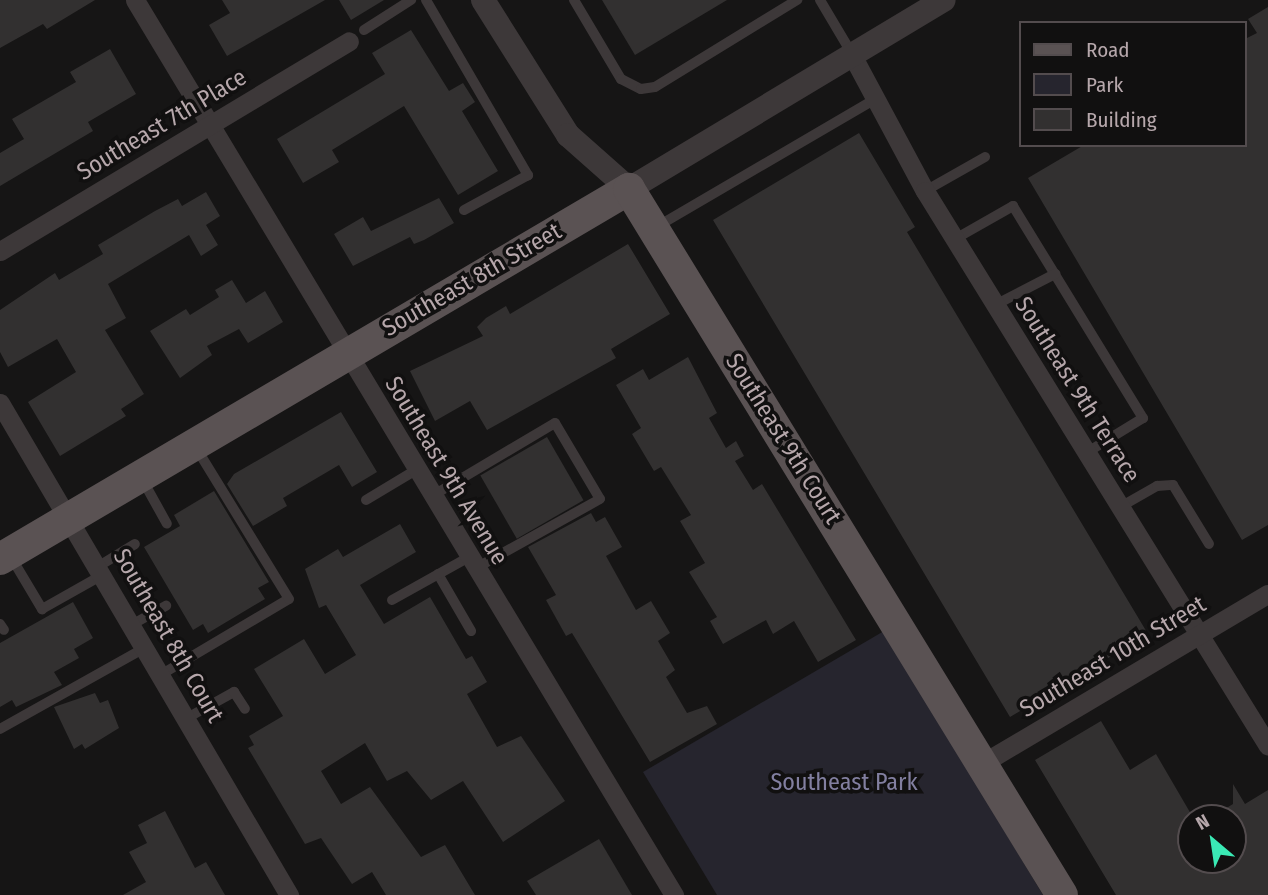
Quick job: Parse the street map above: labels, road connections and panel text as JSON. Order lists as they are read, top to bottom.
{
  "streets": {
    "main road": ["Southeast 8th Street", "Southeast 9th Court"],
    "street": [
      "Southeast 7th Place",
      "Southeast 9th Terrace",
      "Southeast 9th Avenue",
      "Southeast 8th Court",
      "Southeast 10th Street"
    ]
  },
  "crossings": [
    ["Southeast 7th Place", "Southeast 9th Avenue"],
    ["Southeast 8th Street", "Southeast 9th Terrace"],
    ["Southeast 8th Street", "Southeast 9th Court"],
    ["Southeast 8th Street", "Southeast 9th Avenue"],
    ["Southeast 8th Street", "Southeast 8th Court"],
    ["Southeast 9th Terrace", "Southeast 10th Street"],
    ["Southeast 9th Court", "Southeast 10th Street"]
  ],
  "parks": ["Southeast Park"],
  "legend": ["Road", "Park", "Building"],
  "north": "top left"
}
